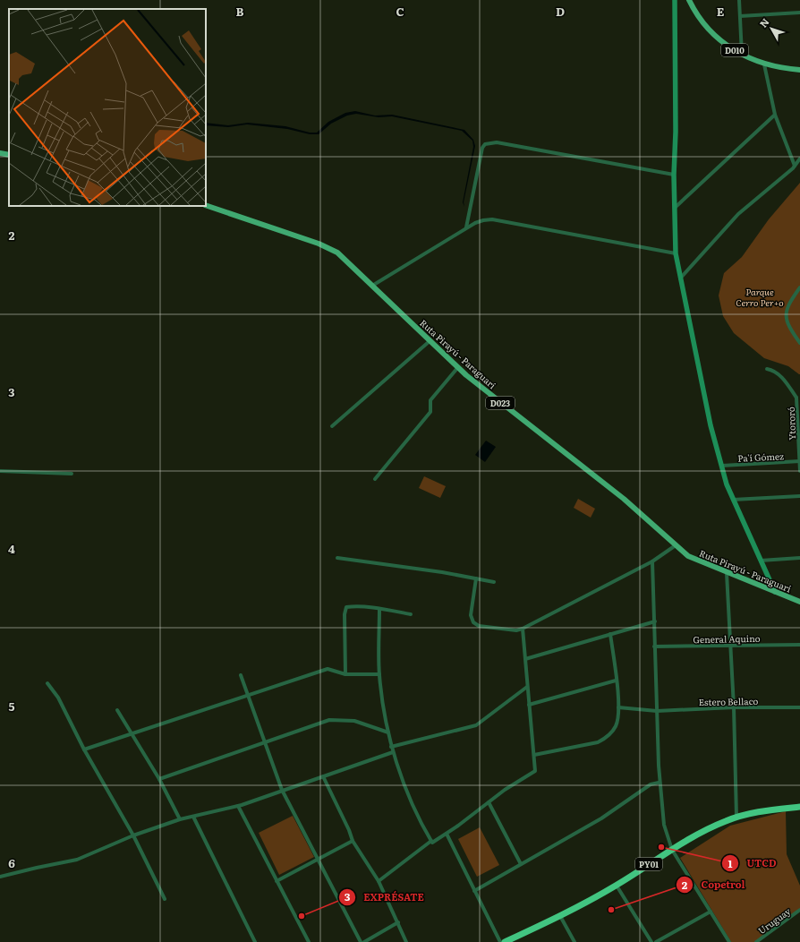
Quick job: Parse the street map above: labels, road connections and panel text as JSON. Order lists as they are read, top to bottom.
{
  "streets": {
    "highway": ["PY01"],
    "main road": ["D010", "Ruta Pirayú - Paraguarí", "D023"],
    "street": [
      "Ytororó",
      "Pa'í Gómez",
      "General Aquino",
      "Estero Bellaco",
      "Uruguay"
    ]
  },
  "crossings": [
    ["Ytororó", "Pa'í Gómez"]
  ],
  "parks": ["Parque Cerro Per+o"],
  "places": ["UTCD", "Copetrol", "EXPRÉSATE"],
  "north": "top left",
  "grid": {
    "columns": [
      "B",
      "C",
      "D",
      "E"
    ],
    "rows": [
      "2",
      "3",
      "4",
      "5",
      "6"
    ]
  }
}
